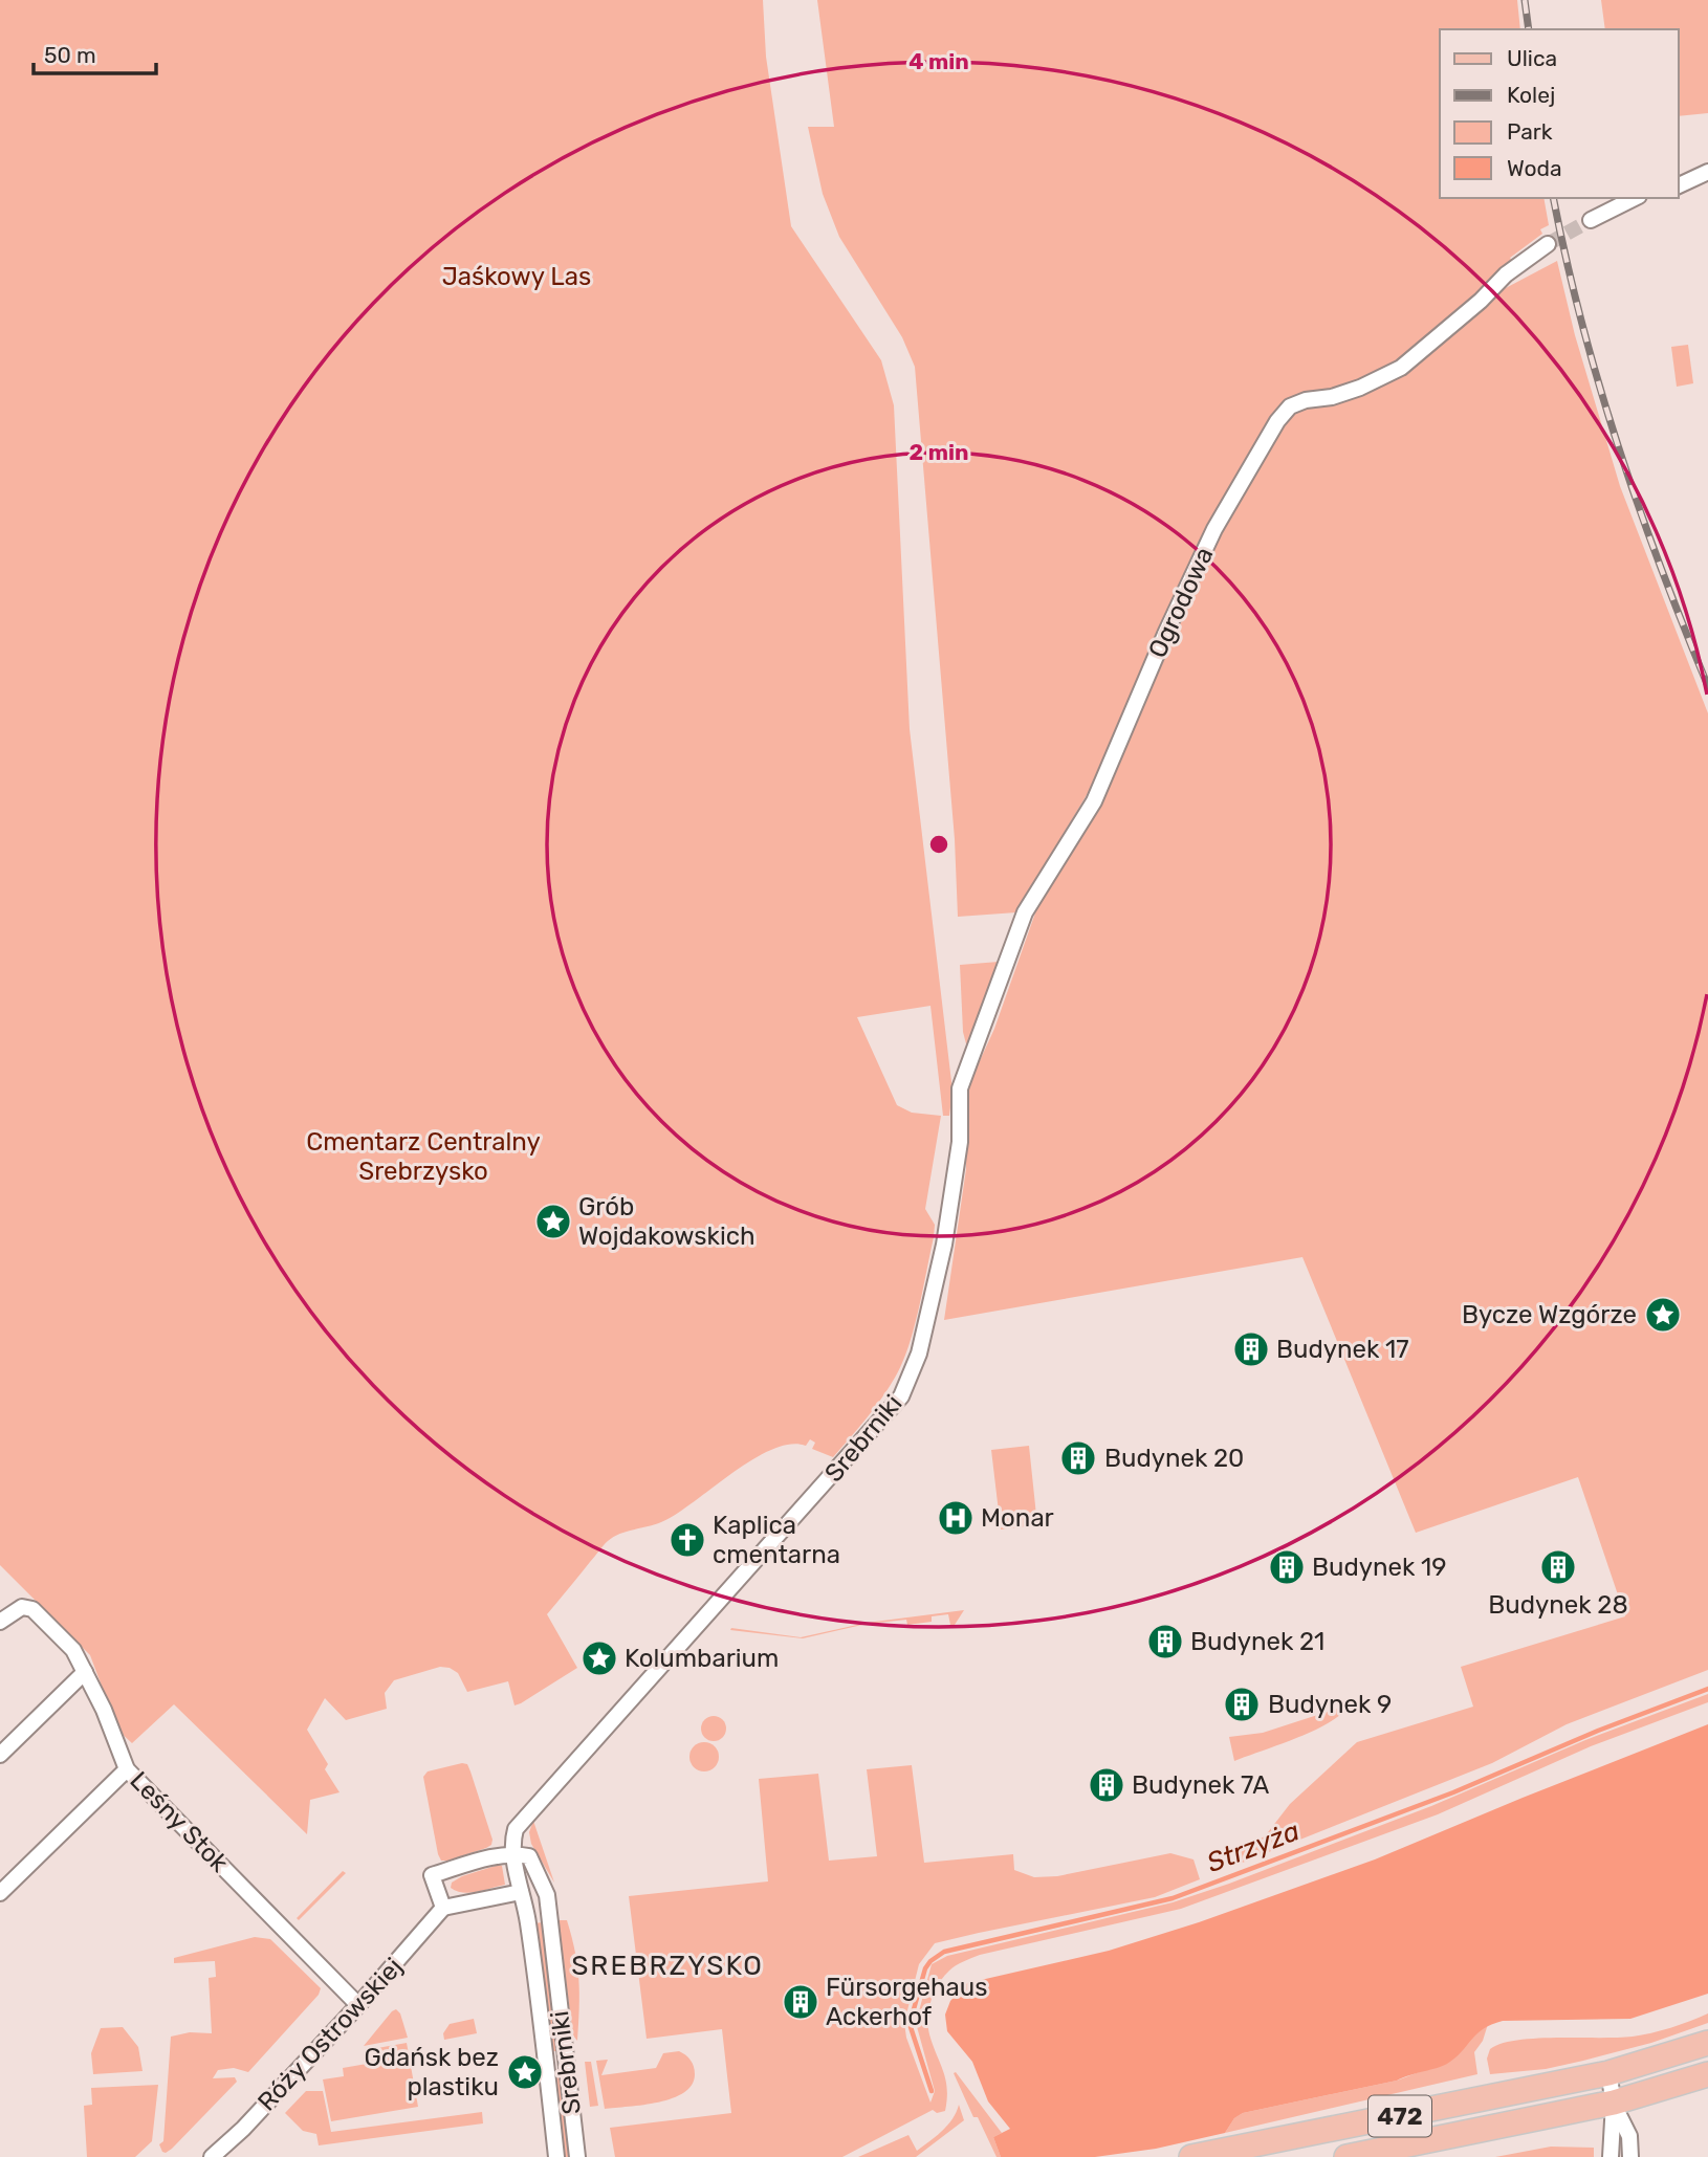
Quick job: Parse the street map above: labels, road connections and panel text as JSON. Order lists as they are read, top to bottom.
{
  "streets": {
    "main road": ["472"],
    "street": [
      "Ogrodowa",
      "Srebrniki",
      "Leśny Stok",
      "Róży Ostrowskiej"
    ]
  },
  "crossings": [
    ["Ogrodowa", "Srebrniki"],
    ["Leśny Stok", "Róży Ostrowskiej"]
  ],
  "districts": ["SREBRZYSKO"],
  "water": ["Strzyża"],
  "parks": ["Jaśkowy Las", "Cmentarz Centralny Srebrzysko"],
  "places": {
    "place": [
      "Grób Wojdakowskich",
      "Bycze Wzgórze",
      "Kolumbarium",
      "Gdańsk bez plastiku"
    ],
    "building": [
      "Budynek 17",
      "Budynek 20",
      "Budynek 19",
      "Budynek 28",
      "Budynek 21",
      "Budynek 9",
      "Budynek 7A",
      "Fürsorgehaus Ackerhof"
    ],
    "hospital": ["Monar"],
    "church": ["Kaplica cmentarna"]
  },
  "legend": [
    "Ulica",
    "Kolej",
    "Park",
    "Woda"
  ],
  "scale_bar": "50 m",
  "rings": ["4 min", "2 min"]
}
